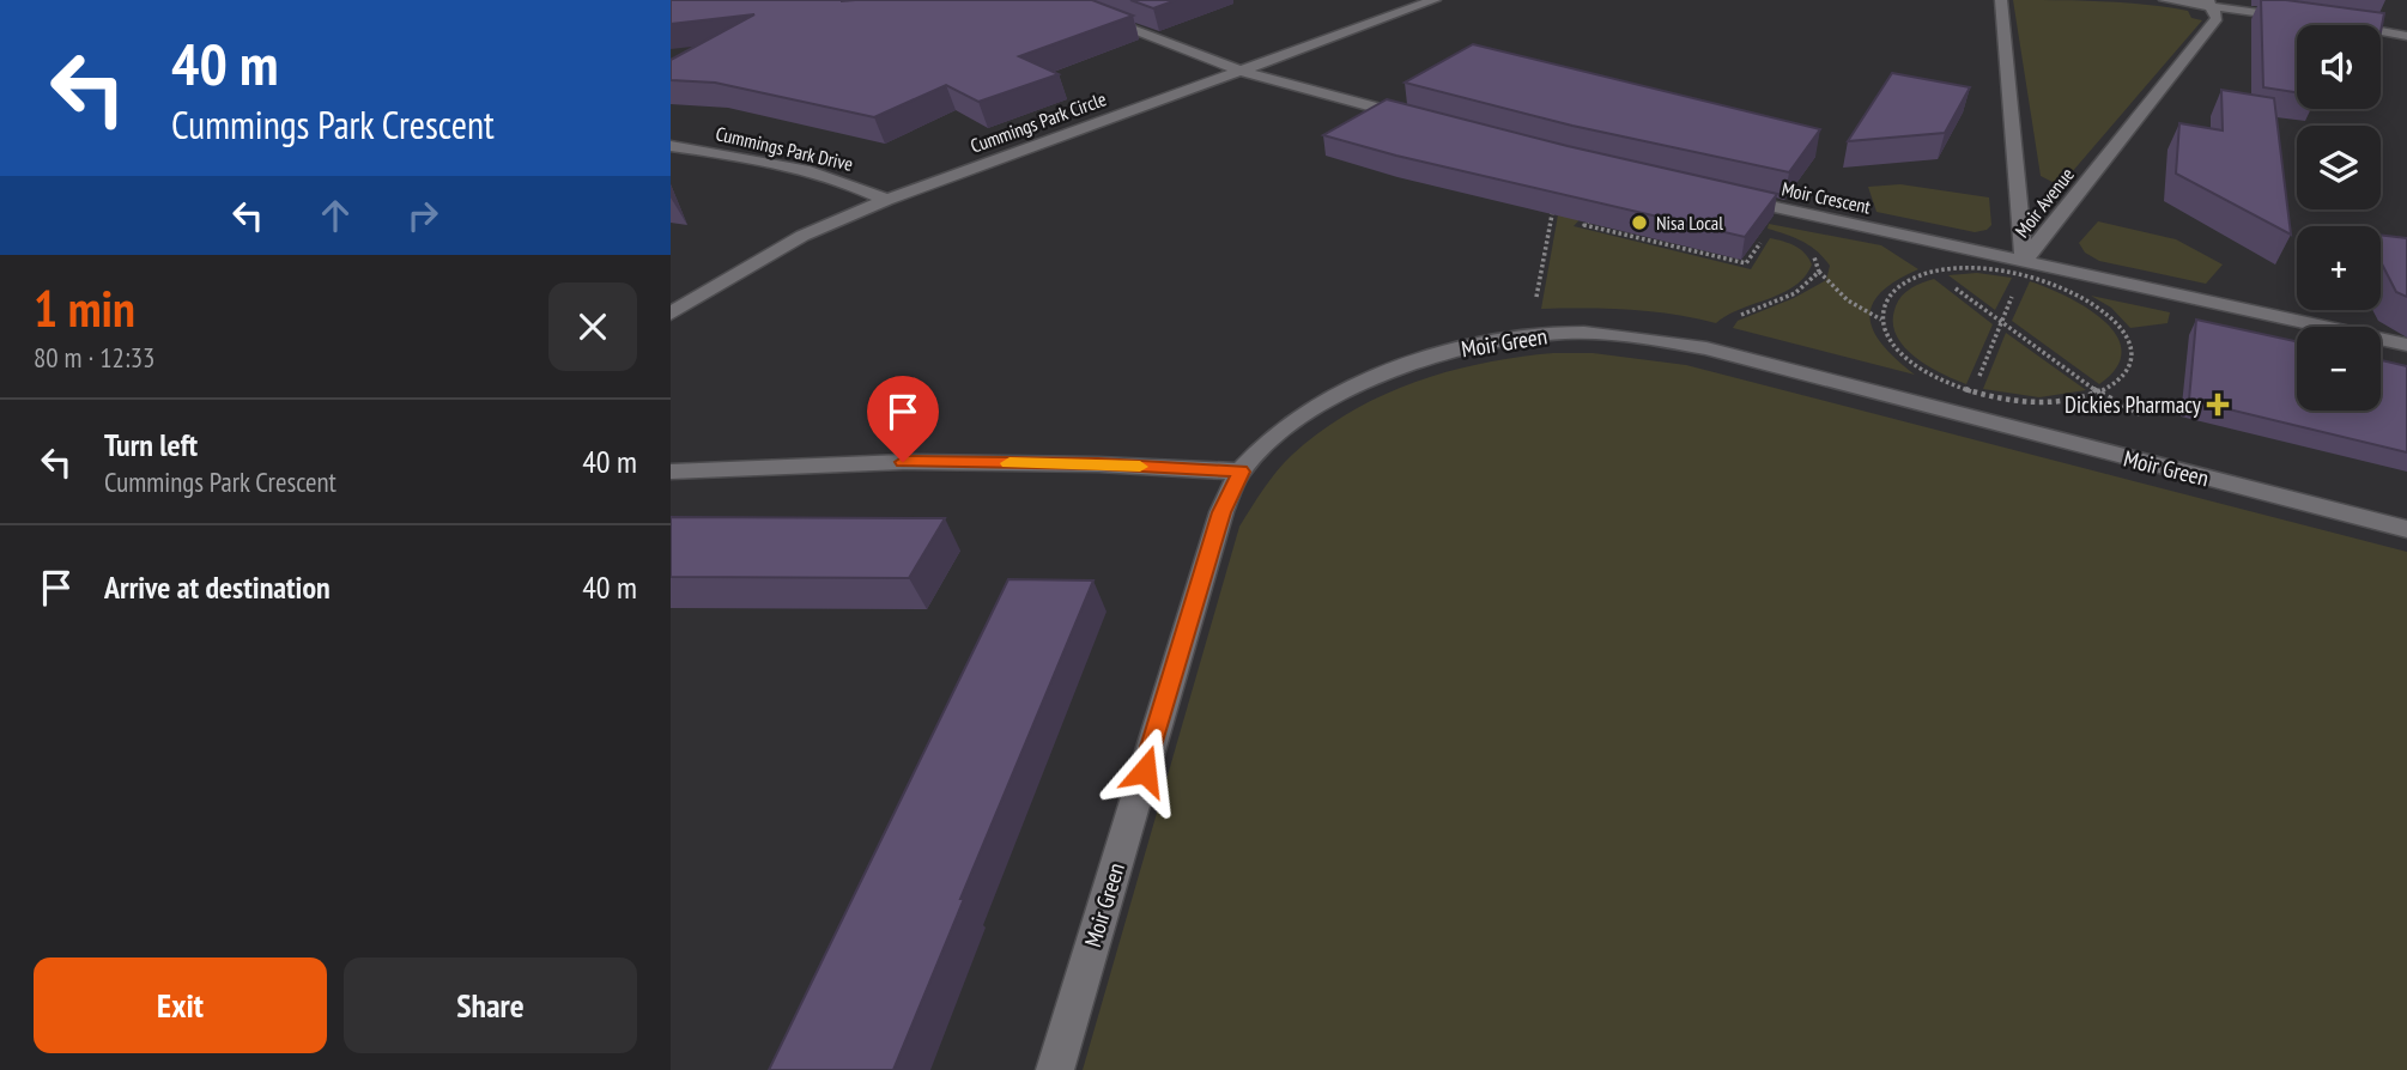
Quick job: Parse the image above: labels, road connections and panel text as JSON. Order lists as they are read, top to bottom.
{
  "streets": {
    "street": [
      "Cummings Park Circle",
      "Cummings Park Drive",
      "Moir Crescent",
      "Moir Avenue",
      "Moir Green"
    ]
  },
  "crossings": [
    ["Cummings Park Circle", "Cummings Park Drive"],
    ["Moir Crescent", "Moir Avenue"]
  ],
  "places": {
    "other": ["Nisa Local"],
    "health": ["Dickies Pharmacy"]
  },
  "page": {
    "turn": ["40 m", "Cummings Park Crescent"],
    "map_buttons": ["+", "−"],
    "heading": ["1 min", "80 m · 12:33"],
    "list": [
      {
        "name": "Turn left",
        "note": "Cummings Park Crescent",
        "value": "40 m"
      },
      {
        "name": "Arrive at destination",
        "value": "40 m"
      }
    ],
    "buttons": ["Exit", "Share"]
  }
}
